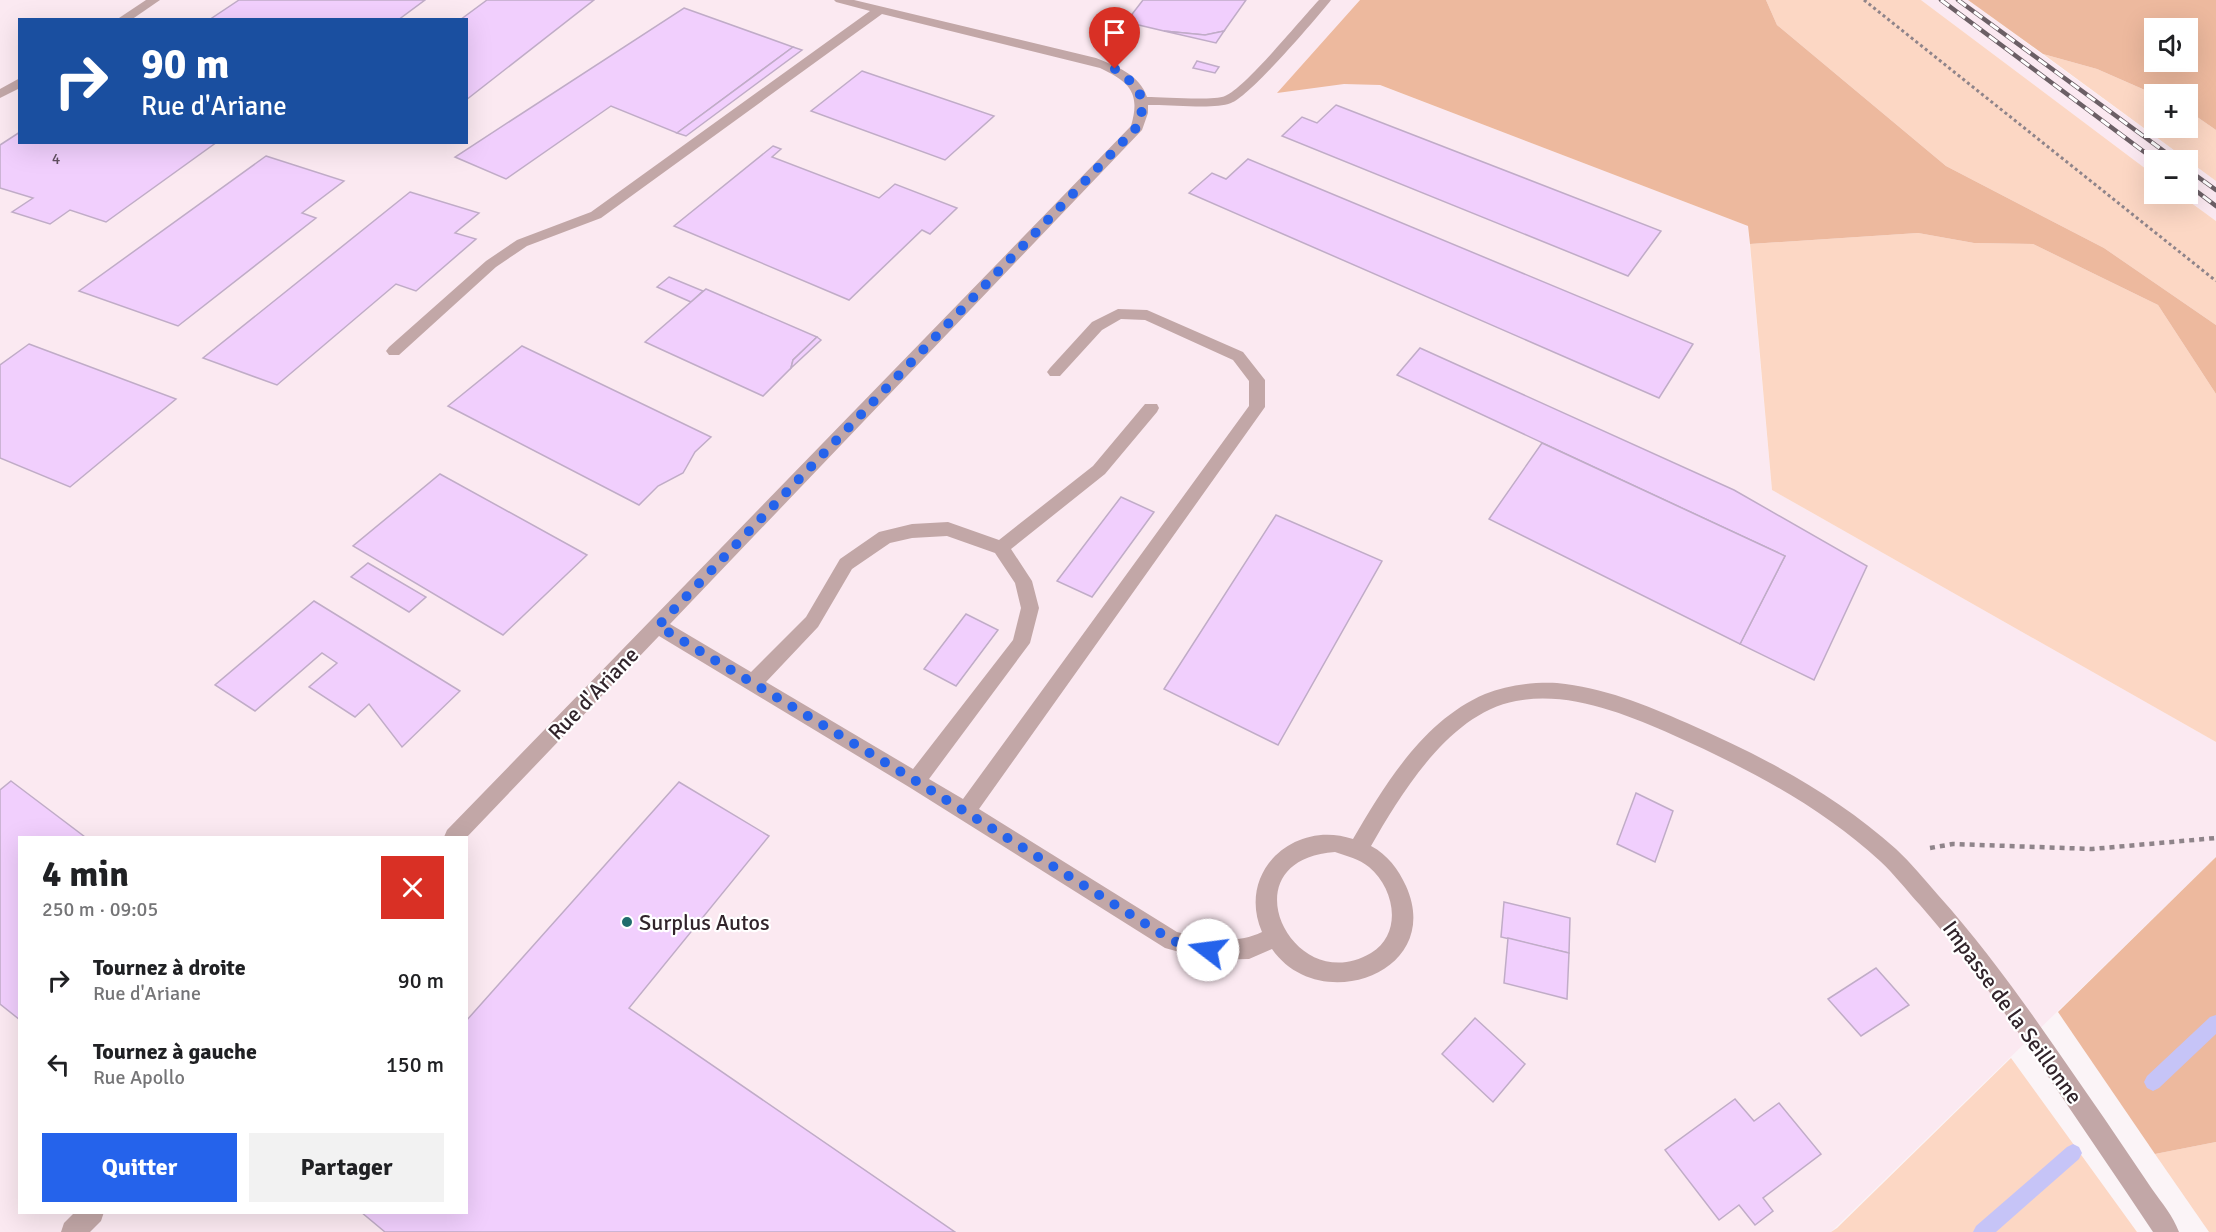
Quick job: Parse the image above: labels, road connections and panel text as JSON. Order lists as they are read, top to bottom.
{
  "streets": {
    "street": ["Rue d'Ariane", "Impasse de la Seillonne"]
  },
  "places": ["Surplus Autos"],
  "house_numbers": ["4"],
  "page": {
    "map_buttons": ["+", "−"],
    "turn": ["90 m", "Rue d'Ariane"],
    "heading": ["4 min", "250 m · 09:05"],
    "list": [
      {
        "name": "Tournez à droite",
        "note": "Rue d'Ariane",
        "value": "90 m"
      },
      {
        "name": "Tournez à gauche",
        "note": "Rue Apollo",
        "value": "150 m"
      }
    ],
    "buttons": ["Quitter", "Partager"]
  }
}
